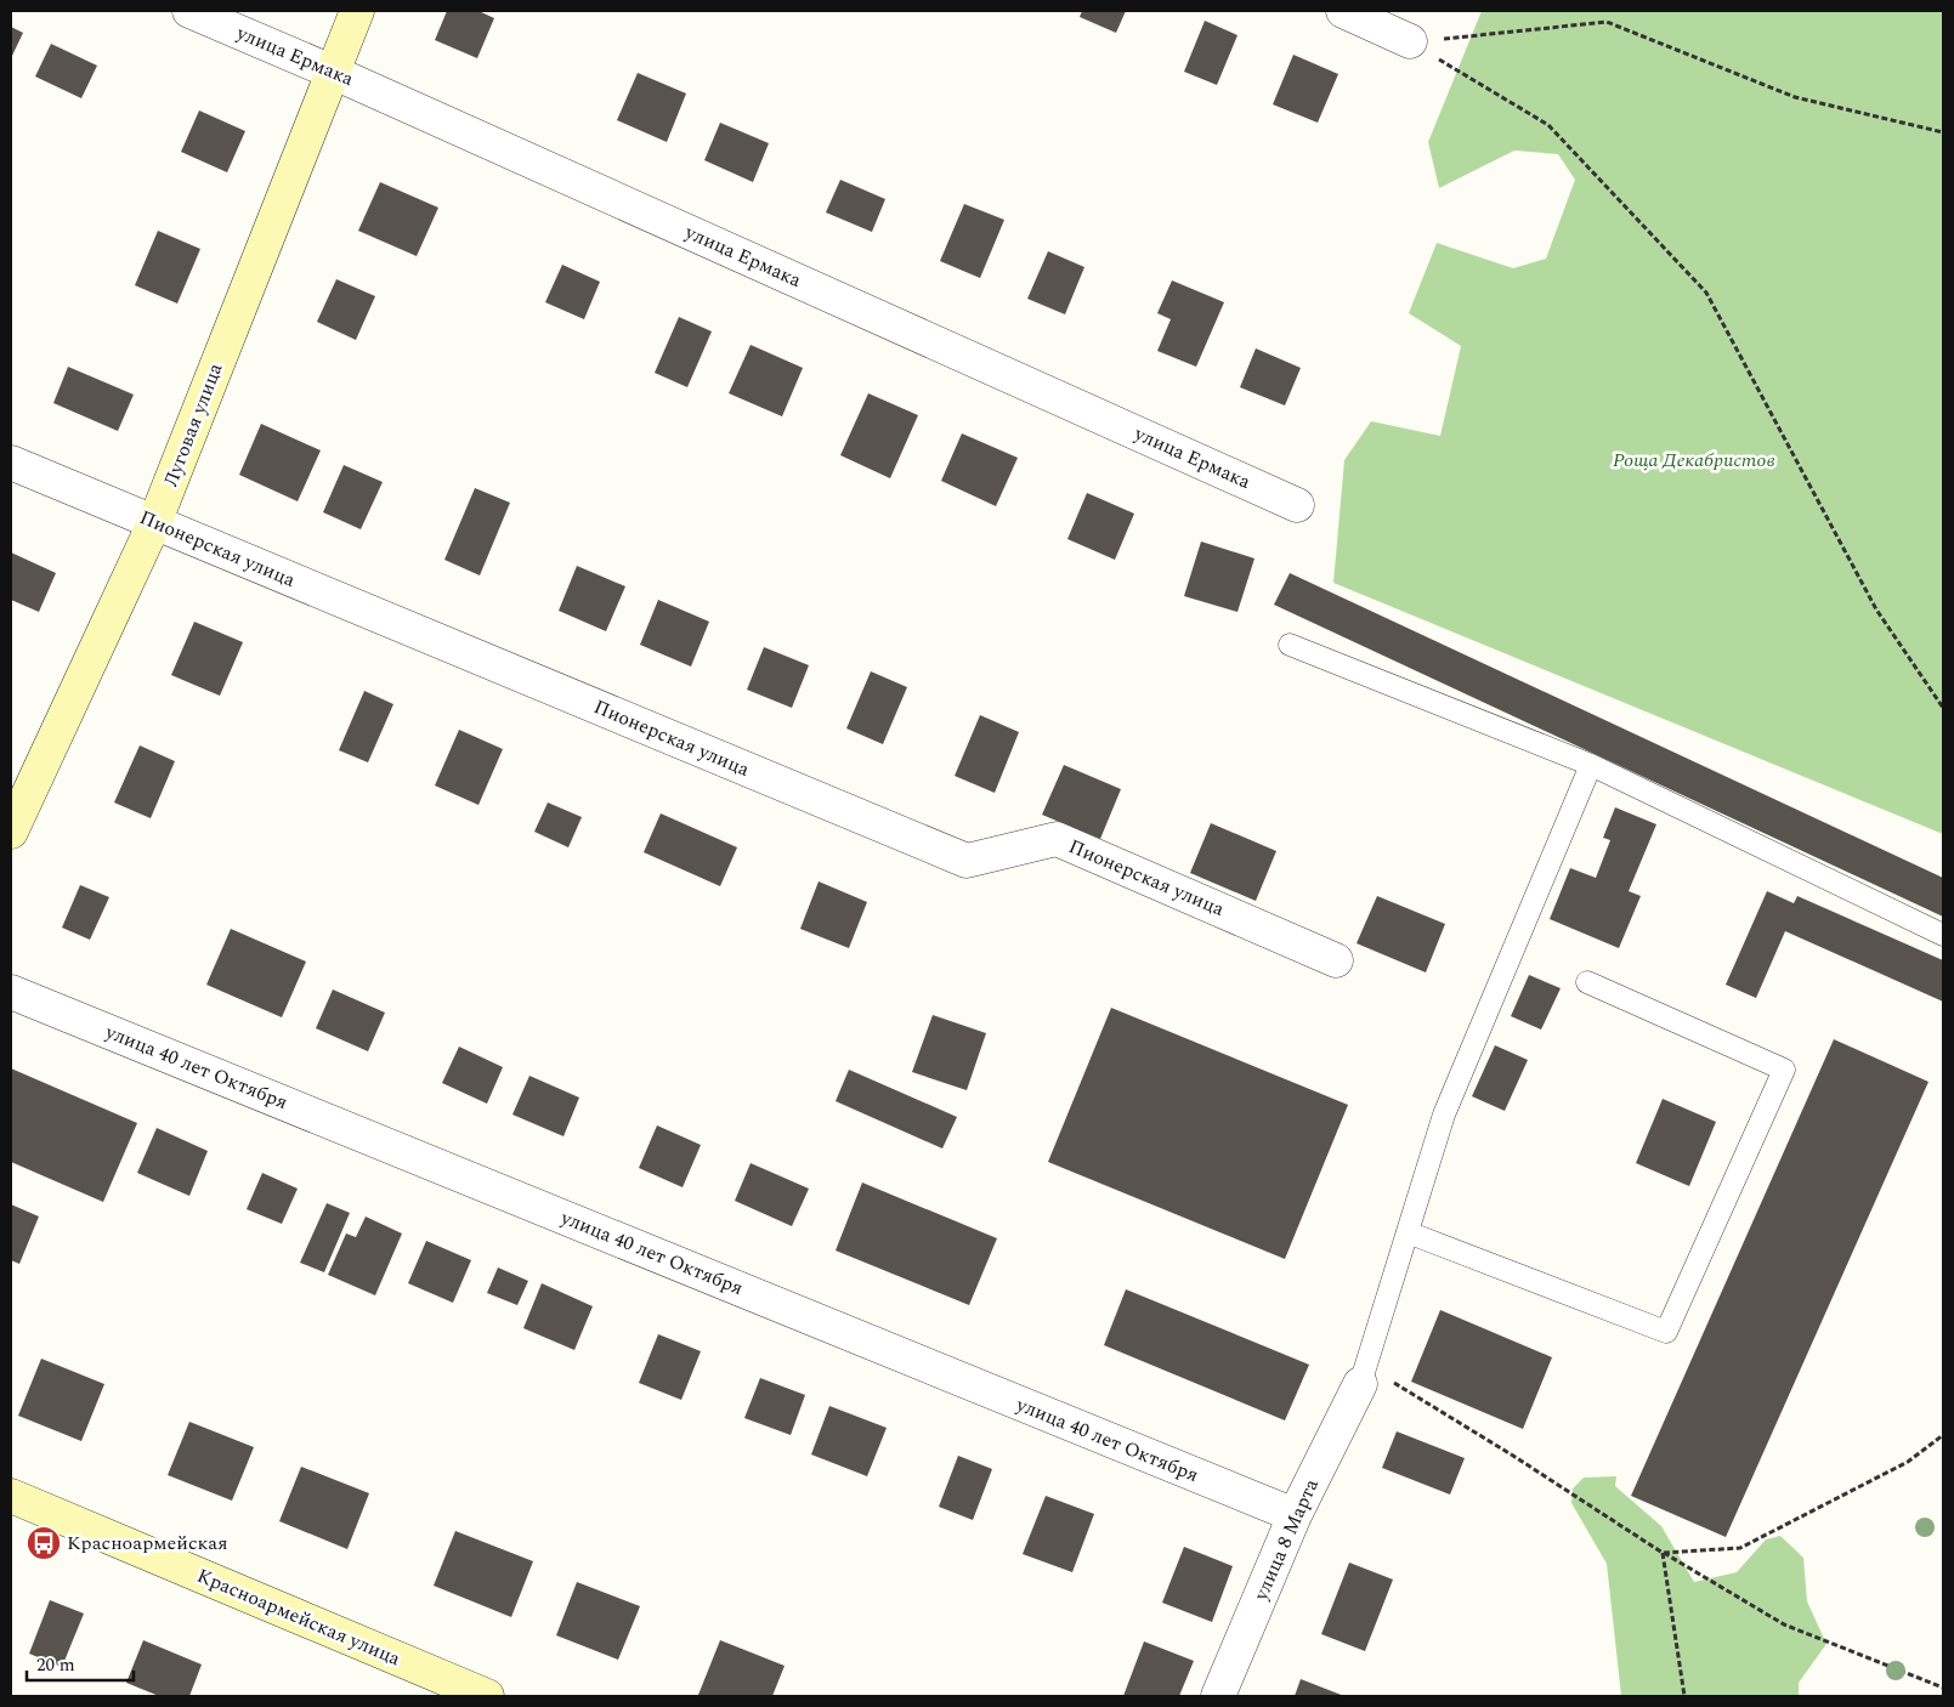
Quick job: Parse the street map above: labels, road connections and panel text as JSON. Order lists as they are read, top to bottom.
{
  "streets": {
    "street": [
      "улица Ермака",
      "Луговая улица",
      "Пионерская улица",
      "улица 40 лет Октября",
      "улица 8 Марта",
      "Красноармейская улица"
    ]
  },
  "crossings": [
    ["улица Ермака", "Луговая улица"],
    ["Луговая улица", "Пионерская улица"],
    ["улица 40 лет Октября", "улица 8 Марта"]
  ],
  "parks": ["Роща Декабристов"],
  "places": {
    "bus stop": ["Красноармейская"]
  },
  "scale_bar": "20 m"
}
